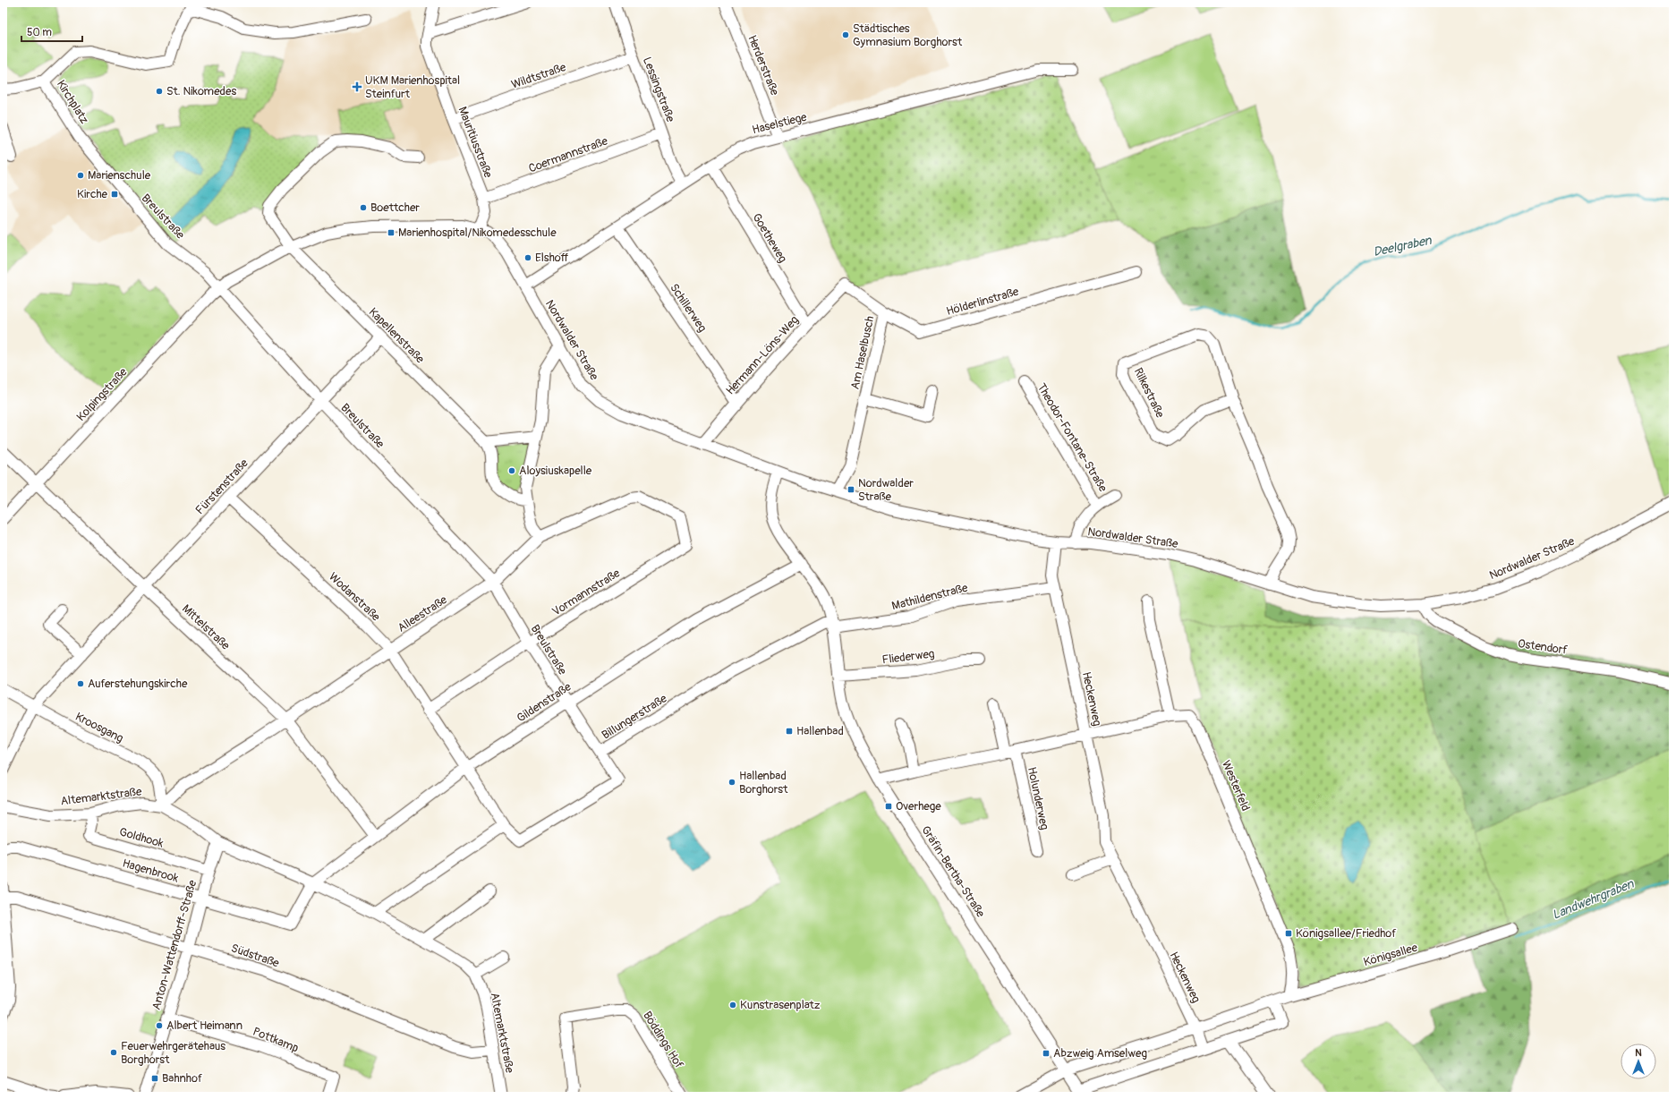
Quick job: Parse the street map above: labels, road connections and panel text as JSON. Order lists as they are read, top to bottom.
{
  "streets": {
    "street": [
      "Herderstraße",
      "Wildtstraße",
      "Lessingstraße",
      "Kirchplatz",
      "Haselstiege",
      "Mauritiusstraße",
      "Coermannstraße",
      "Breulstraße",
      "Goetheweg",
      "Hölderlinstraße",
      "Schillerweg",
      "Kapellenstraße",
      "Nordwalder Straße",
      "Am Haselbusch",
      "Hermann-Löns-Weg",
      "Rilkestraße",
      "Kolpingstraße",
      "Theodor-Fontane-Straße",
      "Fürstenstraße",
      "Vormannstraße",
      "Wodanstraße",
      "Mathildenstraße",
      "Alleestraße",
      "Mittelstraße",
      "Ostendorf",
      "Fliederweg",
      "Heckenweg",
      "Gildenstraße",
      "Billungerstraße",
      "Kroosgang",
      "Westerfeld",
      "Altemarktstraße",
      "Holunderweg",
      "Goldhook",
      "Hagenbrook",
      "Gräfin-Bertha-Straße",
      "Anton-Wattendorff-Straße",
      "Königsallee",
      "Südstraße",
      "Pottkamp",
      "Böddings Hof"
    ]
  },
  "crossings": [
    ["Herderstraße", "Haselstiege"],
    ["Wildtstraße", "Lessingstraße"],
    ["Wildtstraße", "Mauritiusstraße"],
    ["Lessingstraße", "Haselstiege"],
    ["Lessingstraße", "Coermannstraße"],
    ["Kirchplatz", "Breulstraße"],
    ["Haselstiege", "Goetheweg"],
    ["Haselstiege", "Schillerweg"],
    ["Haselstiege", "Nordwalder Straße"],
    ["Mauritiusstraße", "Coermannstraße"],
    ["Mauritiusstraße", "Nordwalder Straße"],
    ["Breulstraße", "Nordwalder Straße"],
    ["Breulstraße", "Kolpingstraße"],
    ["Breulstraße", "Fürstenstraße"],
    ["Breulstraße", "Vormannstraße"],
    ["Breulstraße", "Alleestraße"],
    ["Breulstraße", "Gildenstraße"],
    ["Breulstraße", "Billungerstraße"],
    ["Goetheweg", "Hermann-Löns-Weg"],
    ["Hölderlinstraße", "Am Haselbusch"],
    ["Hölderlinstraße", "Hermann-Löns-Weg"],
    ["Schillerweg", "Hermann-Löns-Weg"],
    ["Kapellenstraße", "Nordwalder Straße"],
    ["Kapellenstraße", "Fürstenstraße"],
    ["Nordwalder Straße", "Am Haselbusch"],
    ["Nordwalder Straße", "Hermann-Löns-Weg"],
    ["Nordwalder Straße", "Rilkestraße"],
    ["Nordwalder Straße", "Kolpingstraße"],
    ["Nordwalder Straße", "Theodor-Fontane-Straße"],
    ["Nordwalder Straße", "Ostendorf"],
    ["Nordwalder Straße", "Heckenweg"],
    ["Nordwalder Straße", "Gräfin-Bertha-Straße"],
    ["Kolpingstraße", "Mittelstraße"],
    ["Fürstenstraße", "Wodanstraße"],
    ["Fürstenstraße", "Mittelstraße"],
    ["Fürstenstraße", "Kroosgang"],
    ["Vormannstraße", "Wodanstraße"],
    ["Vormannstraße", "Alleestraße"],
    ["Wodanstraße", "Alleestraße"],
    ["Wodanstraße", "Gildenstraße"],
    ["Wodanstraße", "Billungerstraße"],
    ["Mathildenstraße", "Heckenweg"],
    ["Mathildenstraße", "Billungerstraße"],
    ["Mathildenstraße", "Gräfin-Bertha-Straße"],
    ["Alleestraße", "Mittelstraße"],
    ["Alleestraße", "Kroosgang"],
    ["Alleestraße", "Altemarktstraße"],
    ["Mittelstraße", "Gildenstraße"],
    ["Fliederweg", "Gräfin-Bertha-Straße"],
    ["Heckenweg", "Königsallee"],
    ["Gildenstraße", "Billungerstraße"],
    ["Gildenstraße", "Altemarktstraße"],
    ["Gildenstraße", "Hagenbrook"],
    ["Gildenstraße", "Gräfin-Bertha-Straße"],
    ["Billungerstraße", "Gräfin-Bertha-Straße"],
    ["Kroosgang", "Altemarktstraße"],
    ["Westerfeld", "Königsallee"],
    ["Altemarktstraße", "Goldhook"],
    ["Altemarktstraße", "Hagenbrook"],
    ["Altemarktstraße", "Anton-Wattendorff-Straße"],
    ["Altemarktstraße", "Südstraße"],
    ["Goldhook", "Anton-Wattendorff-Straße"],
    ["Hagenbrook", "Anton-Wattendorff-Straße"],
    ["Gräfin-Bertha-Straße", "Königsallee"],
    ["Anton-Wattendorff-Straße", "Südstraße"],
    ["Anton-Wattendorff-Straße", "Pottkamp"]
  ],
  "water": ["Deelgraben", "Landwehrgraben"],
  "places": {
    "other": [
      "Städtisches Gymnasium Borghorst",
      "St. Nikomedes",
      "Marienschule",
      "Boettcher",
      "Elshoff",
      "Aloysiuskapelle",
      "Auferstehungskirche",
      "Hallenbad Borghorst",
      "Kunstrasenplatz",
      "Albert Heimann",
      "Feuerwehrgerätehaus Borghorst"
    ],
    "health": ["UKM Marienhospital Steinfurt"],
    "transit": [
      "Kirche",
      "Marienhospital/Nikomedesschule",
      "Nordwalder Straße",
      "Hallenbad",
      "Overhege",
      "Königsallee/Friedhof",
      "Abzweig Amselweg",
      "Bahnhof"
    ]
  },
  "scale_bar": "50 m",
  "north": "top"
}
